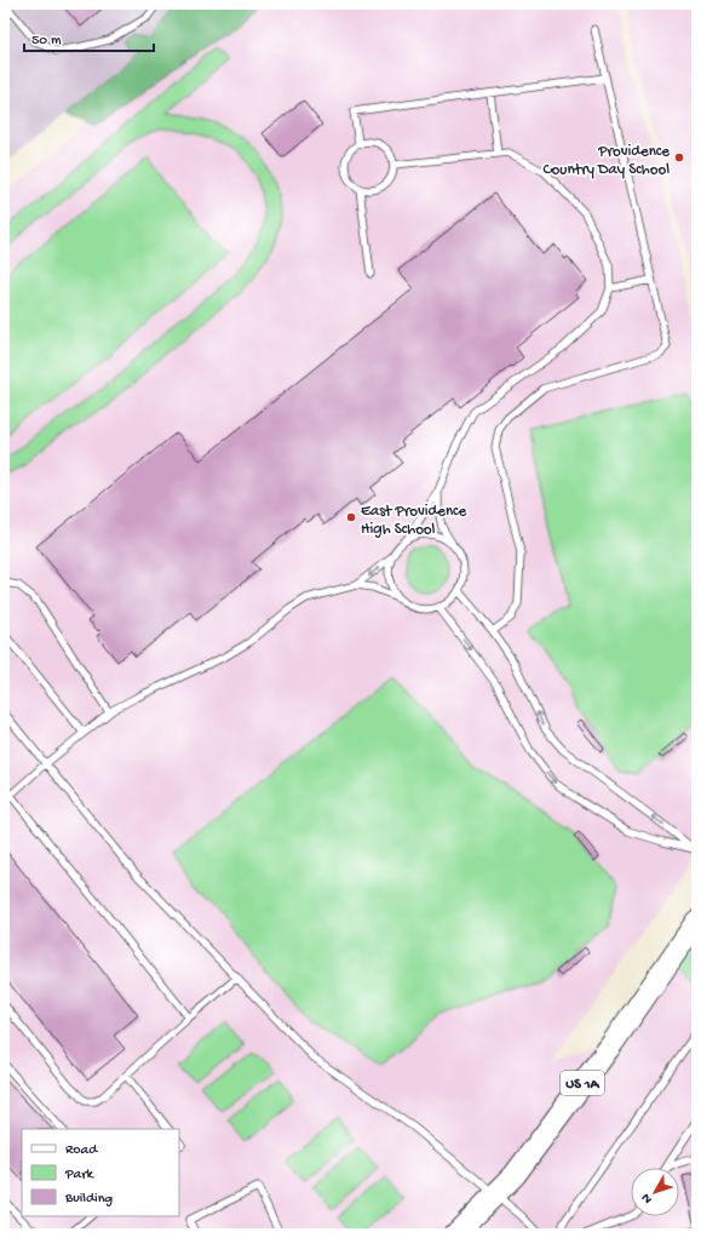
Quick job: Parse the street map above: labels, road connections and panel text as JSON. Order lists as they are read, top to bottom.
{
  "streets": {
    "main road": ["US 1A"]
  },
  "places": ["Providence Country Day School", "East Providence High School"],
  "legend": ["Road", "Park", "Building"],
  "scale_bar": "50 m",
  "north": "bottom left"
}
